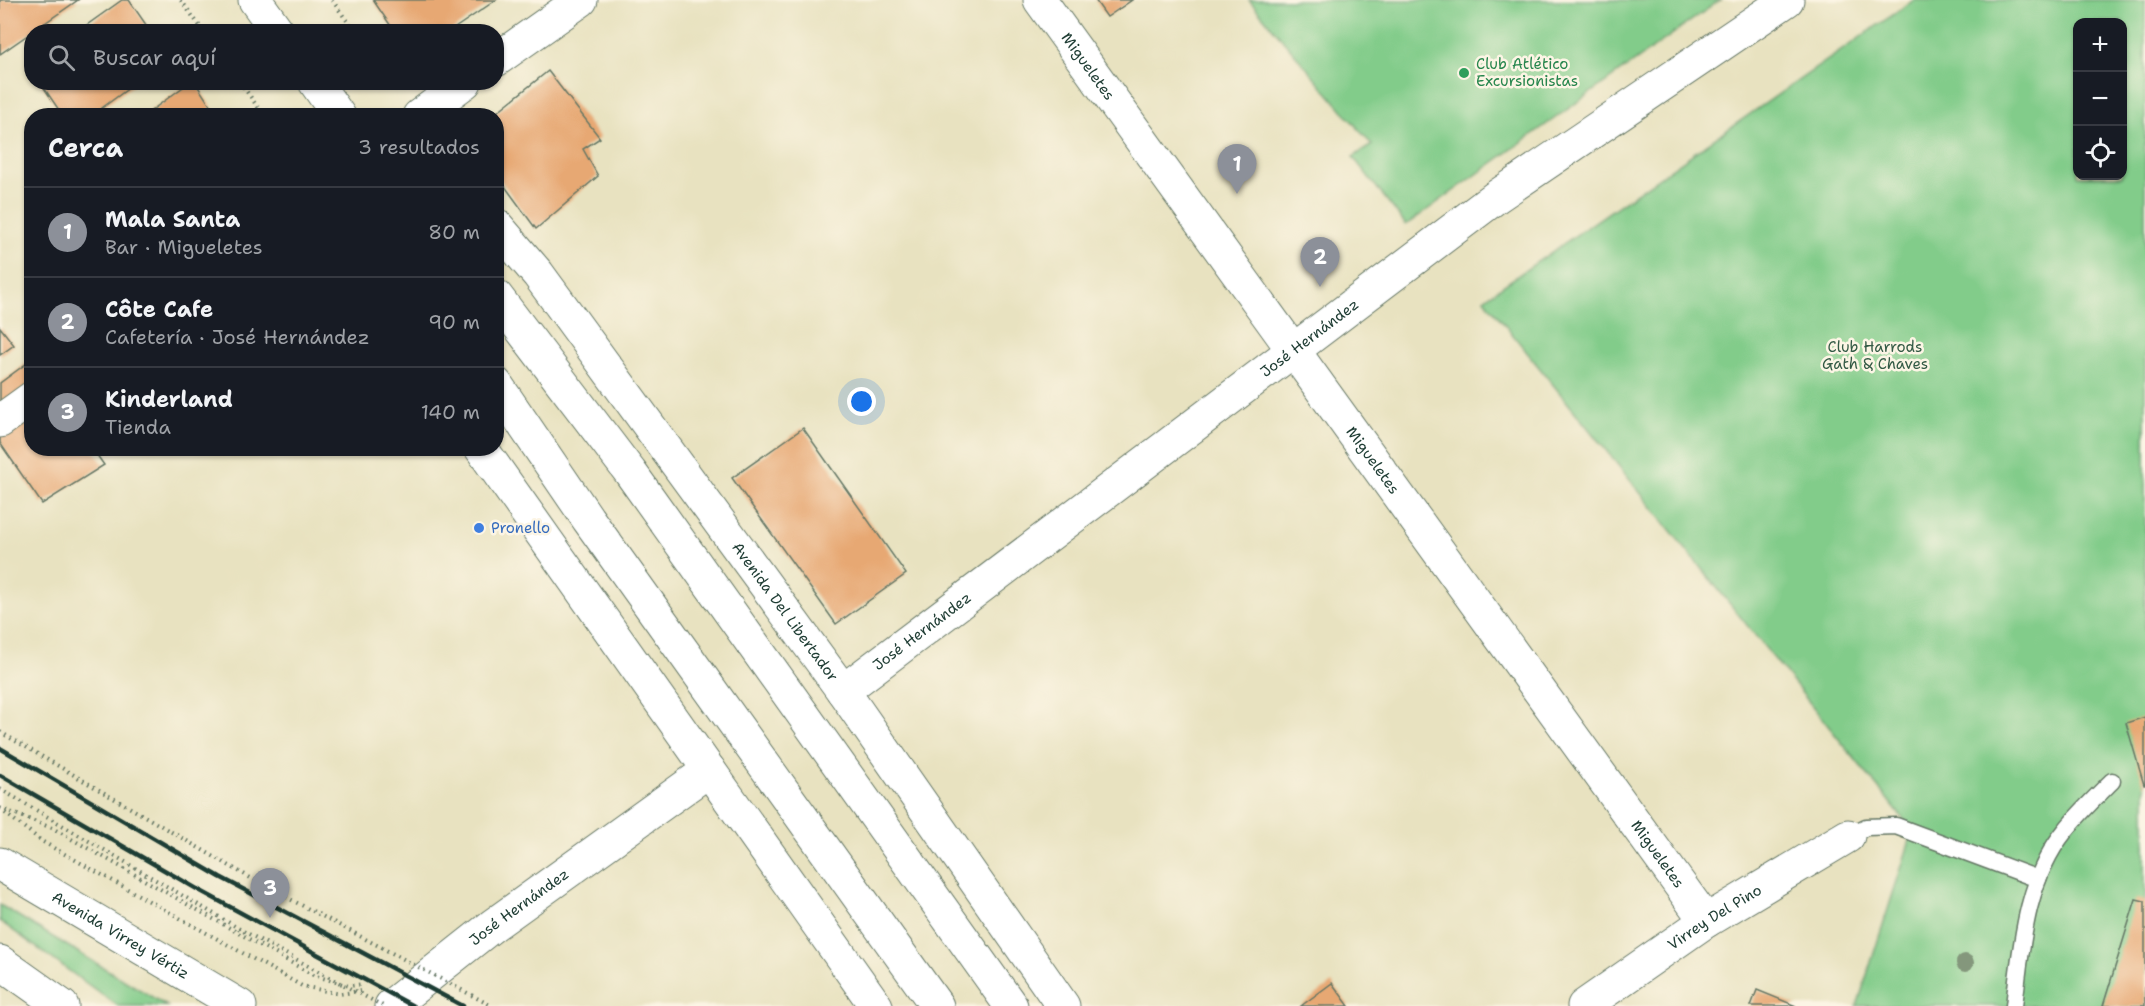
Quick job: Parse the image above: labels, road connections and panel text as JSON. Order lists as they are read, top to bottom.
{
  "streets": {
    "street": [
      "Migueletes",
      "José Hernández",
      "Avenida Del Libertador",
      "Virrey Del Pino",
      "Avenida Virrey Vértiz"
    ]
  },
  "crossings": [
    ["Migueletes", "José Hernández"],
    ["Migueletes", "Virrey Del Pino"],
    ["José Hernández", "Avenida Del Libertador"]
  ],
  "parks": ["Club Harrods Gath & Chaves"],
  "places": ["Club Atlético Excursionistas", "Pronello"],
  "page": {
    "map_buttons": ["+", "−"],
    "search": "Buscar aquí",
    "heading": ["Cerca", "3 resultados"],
    "pins": ["1", "2", "3"],
    "list": [
      {
        "mark": "1",
        "name": "Mala Santa",
        "note": "Bar · Migueletes",
        "value": "80 m"
      },
      {
        "mark": "2",
        "name": "Côte Cafe",
        "note": "Cafetería · José Hernández",
        "value": "90 m"
      },
      {
        "mark": "3",
        "name": "Kinderland",
        "note": "Tienda",
        "value": "140 m"
      }
    ]
  }
}
